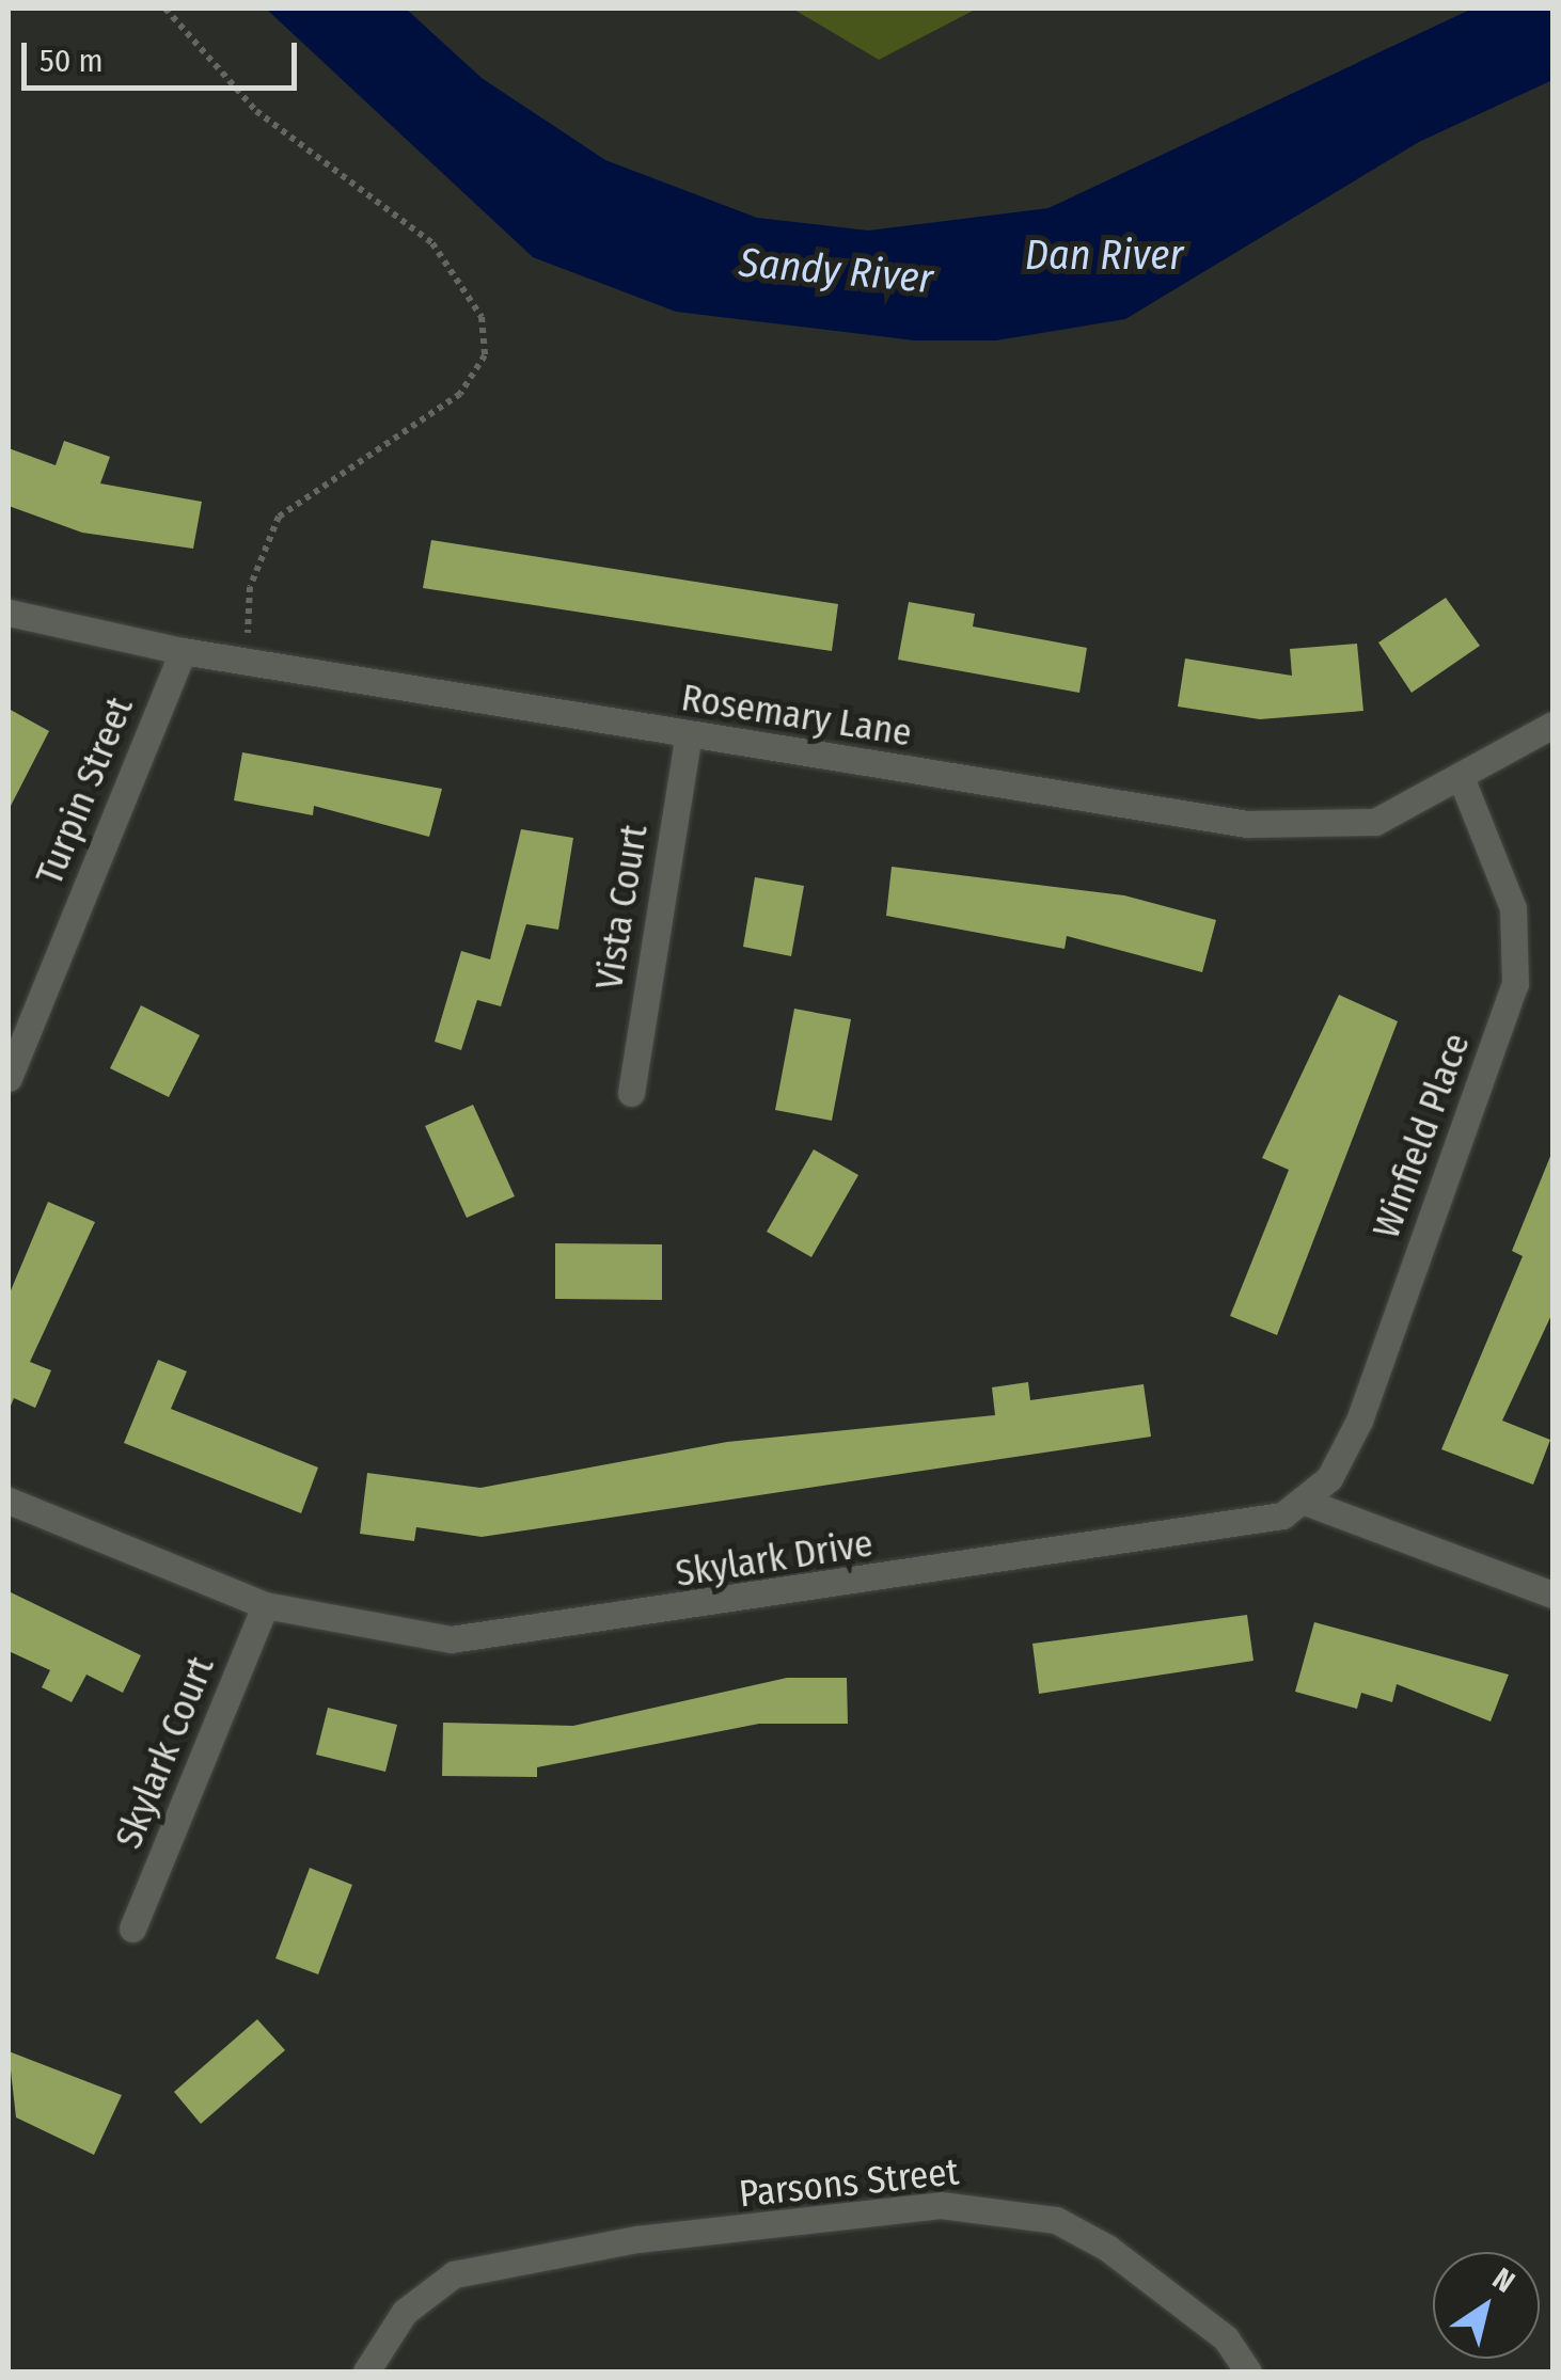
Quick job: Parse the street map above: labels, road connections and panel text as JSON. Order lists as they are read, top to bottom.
{
  "streets": {
    "street": [
      "Rosemary Lane",
      "Turpin Street",
      "Vista Court",
      "Winfield Place",
      "Skylark Drive",
      "Skylark Court",
      "Parsons Street"
    ]
  },
  "crossings": [
    ["Rosemary Lane", "Turpin Street"],
    ["Rosemary Lane", "Vista Court"],
    ["Rosemary Lane", "Winfield Place"],
    ["Winfield Place", "Skylark Drive"],
    ["Skylark Drive", "Skylark Court"]
  ],
  "water": ["Dan River", "Sandy River"],
  "scale_bar": "50 m",
  "north": "top right"
}
